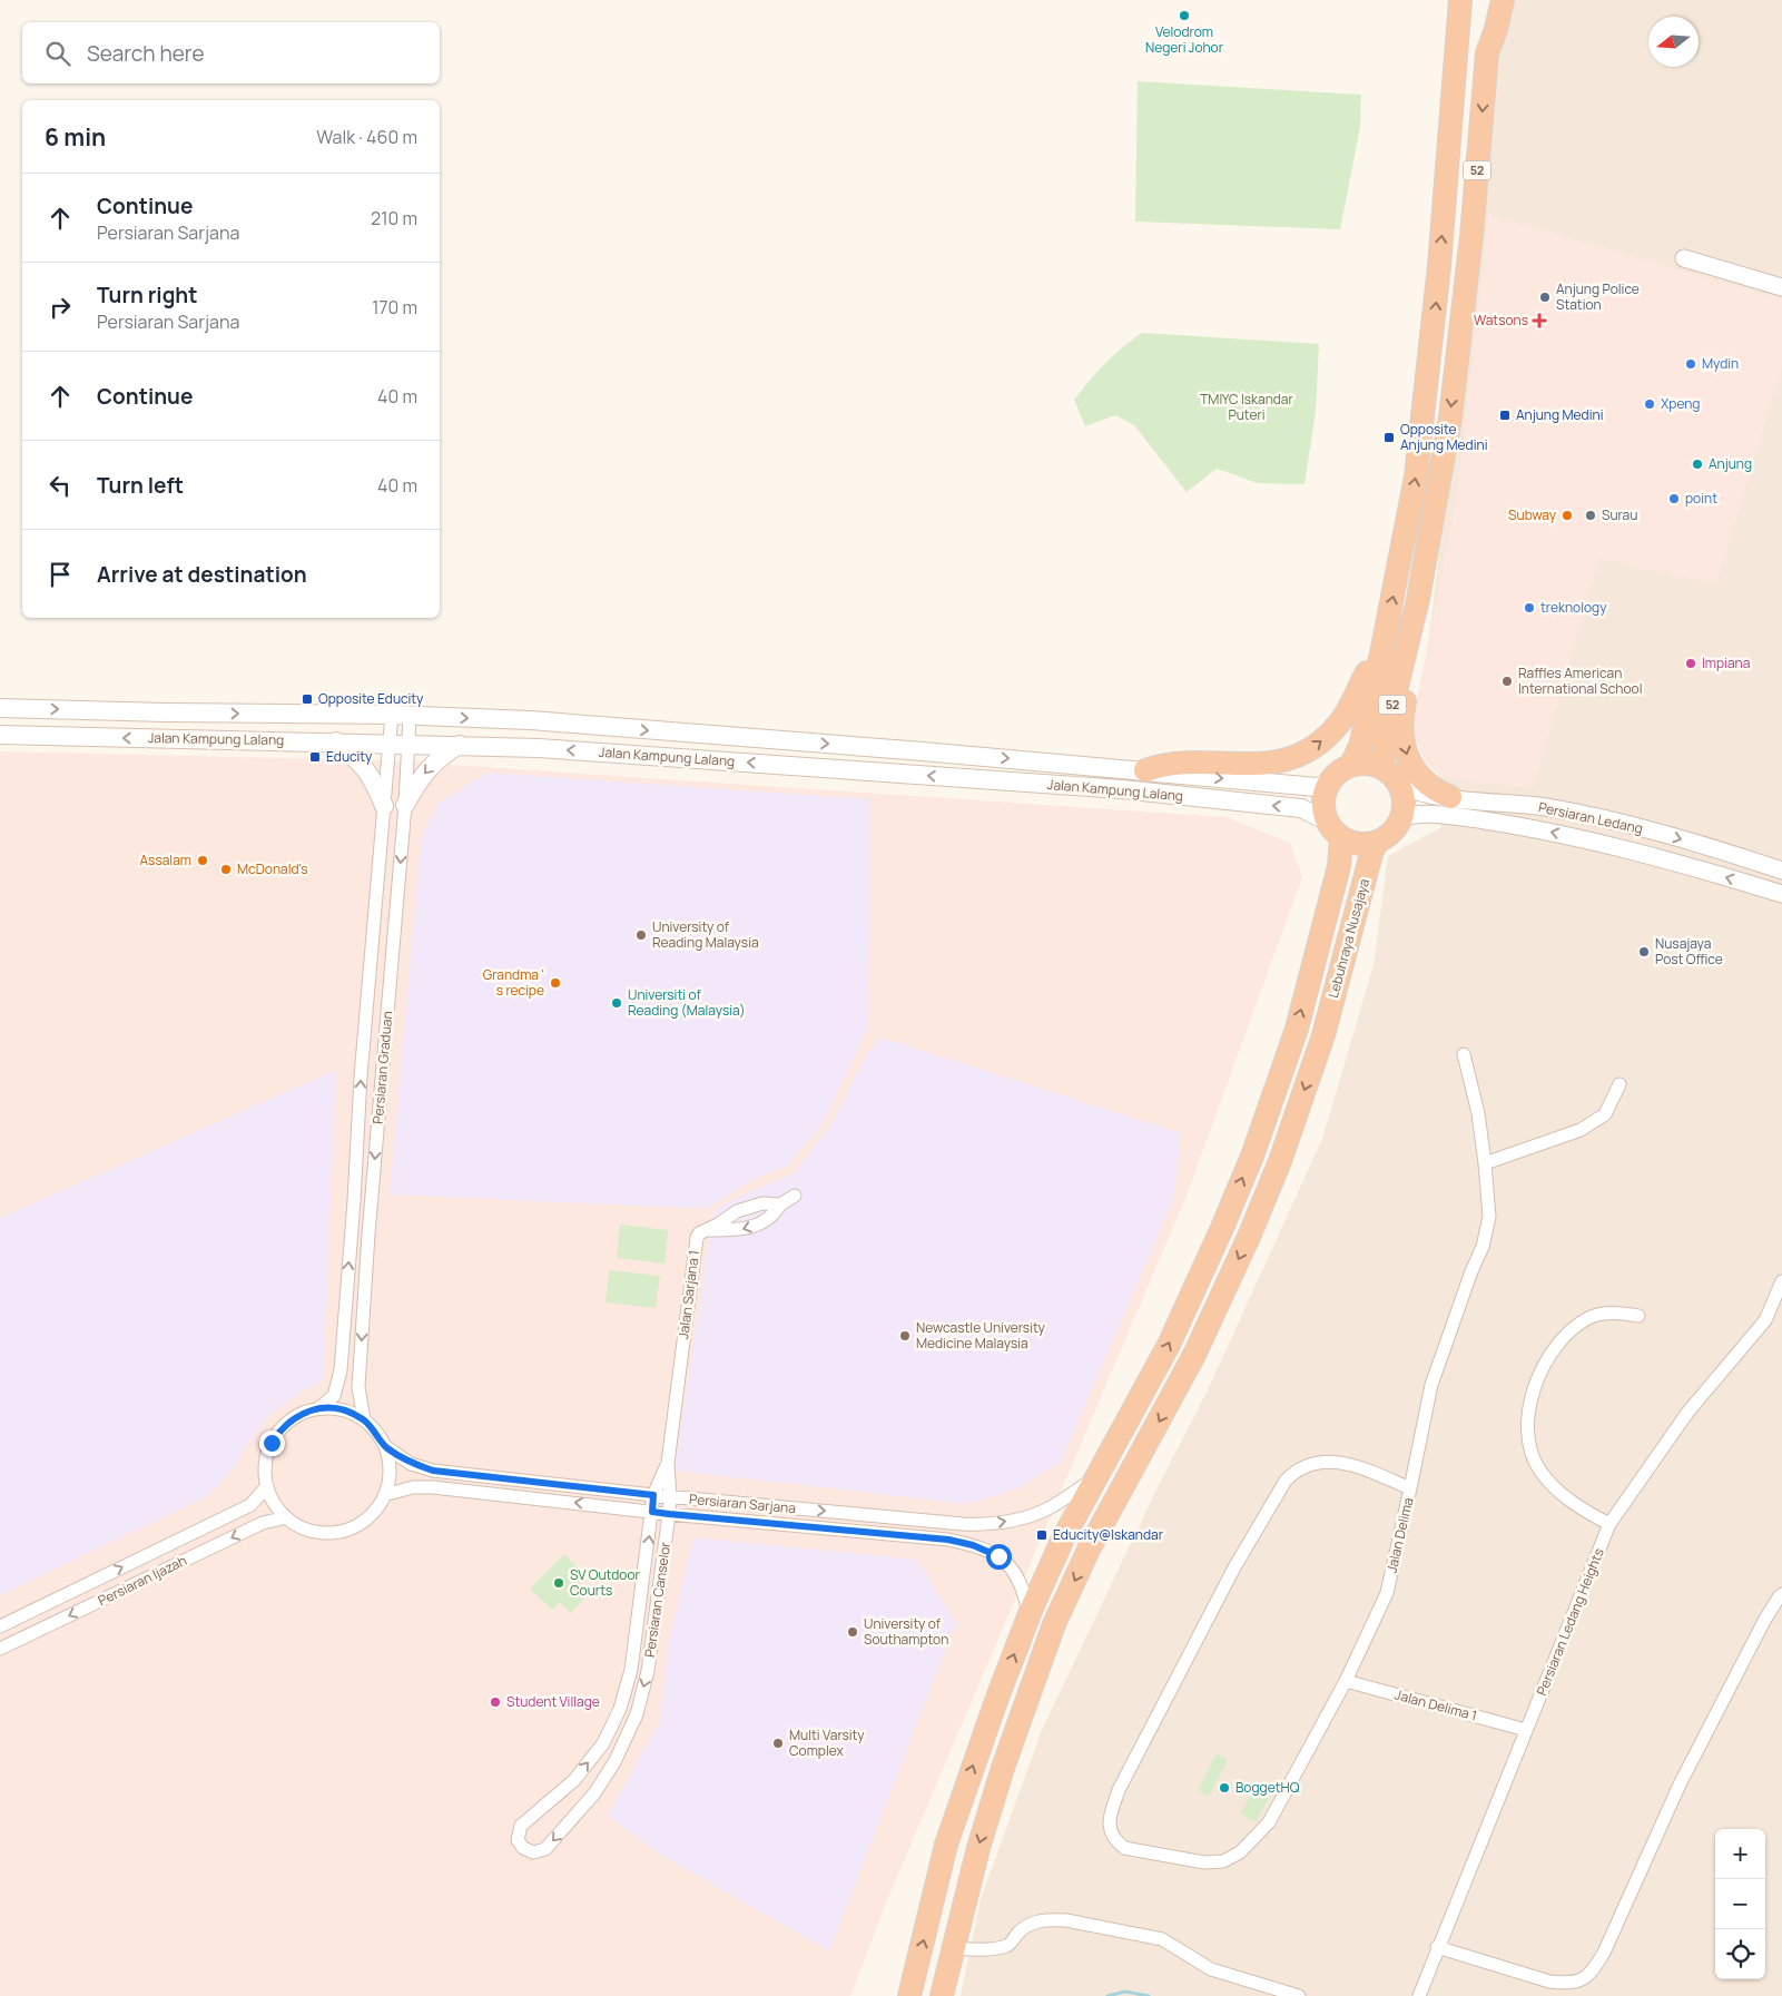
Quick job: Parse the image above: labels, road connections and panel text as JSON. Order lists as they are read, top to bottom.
{
  "streets": {
    "highway": ["52", "Lebuhraya Nusajaya"],
    "main road": ["Jalan Kampung Lalang"],
    "street": [
      "Persiaran Ledang",
      "Persiaran Graduan",
      "Jalan Sarjana 1",
      "Persiaran Sarjana",
      "Jalan Delima",
      "Persiaran Ijazah",
      "Persiaran Canselor",
      "Persiaran Ledang Heights",
      "Jalan Delima 1"
    ]
  },
  "crossings": [
    ["52", "Jalan Kampung Lalang"],
    ["52", "Persiaran Ledang"],
    ["52", "Lebuhraya Nusajaya"],
    ["Jalan Kampung Lalang", "Persiaran Ledang"],
    ["Jalan Kampung Lalang", "Lebuhraya Nusajaya"],
    ["Jalan Kampung Lalang", "Persiaran Graduan"],
    ["Persiaran Ledang", "Lebuhraya Nusajaya"],
    ["Persiaran Graduan", "Persiaran Sarjana"],
    ["Persiaran Graduan", "Persiaran Ijazah"],
    ["Jalan Sarjana 1", "Persiaran Canselor"],
    ["Persiaran Sarjana", "Persiaran Ijazah"],
    ["Persiaran Sarjana", "Persiaran Canselor"],
    ["Jalan Delima", "Jalan Delima 1"],
    ["Persiaran Ledang Heights", "Jalan Delima 1"]
  ],
  "parks": ["TMIYC Iskandar Puteri"],
  "places": {
    "other": [
      "Velodrom Negeri Johor",
      "Anjung Police Station",
      "Mydin",
      "Xpeng",
      "Anjung",
      "point",
      "Subway",
      "Surau",
      "treknology",
      "Impiana",
      "Raffles American International School",
      "Assalam",
      "McDonald's",
      "University of Reading Malaysia",
      "Nusajaya Post Office",
      "Grandma ' s recipe",
      "Universiti of Reading (Malaysia)",
      "Newcastle University Medicine Malaysia",
      "SV Outdoor Courts",
      "University of Southampton",
      "Student Village",
      "Multi Varsity Complex",
      "BoggetHQ"
    ],
    "health": ["Watsons"],
    "transit": [
      "Anjung Medini",
      "Opposite Anjung Medini",
      "Opposite Educity",
      "Educity",
      "Educity@Iskandar"
    ]
  },
  "north": "left",
  "page": {
    "search": "Search here",
    "heading": ["6 min", "Walk · 460 m"],
    "list": [
      ["Continue", "Persiaran Sarjana", "210 m"],
      ["Turn right", "Persiaran Sarjana", "170 m"],
      ["Continue", "40 m"],
      ["Turn left", "40 m"],
      "Arrive at destination"
    ],
    "map_buttons": ["+", "−"]
  }
}
